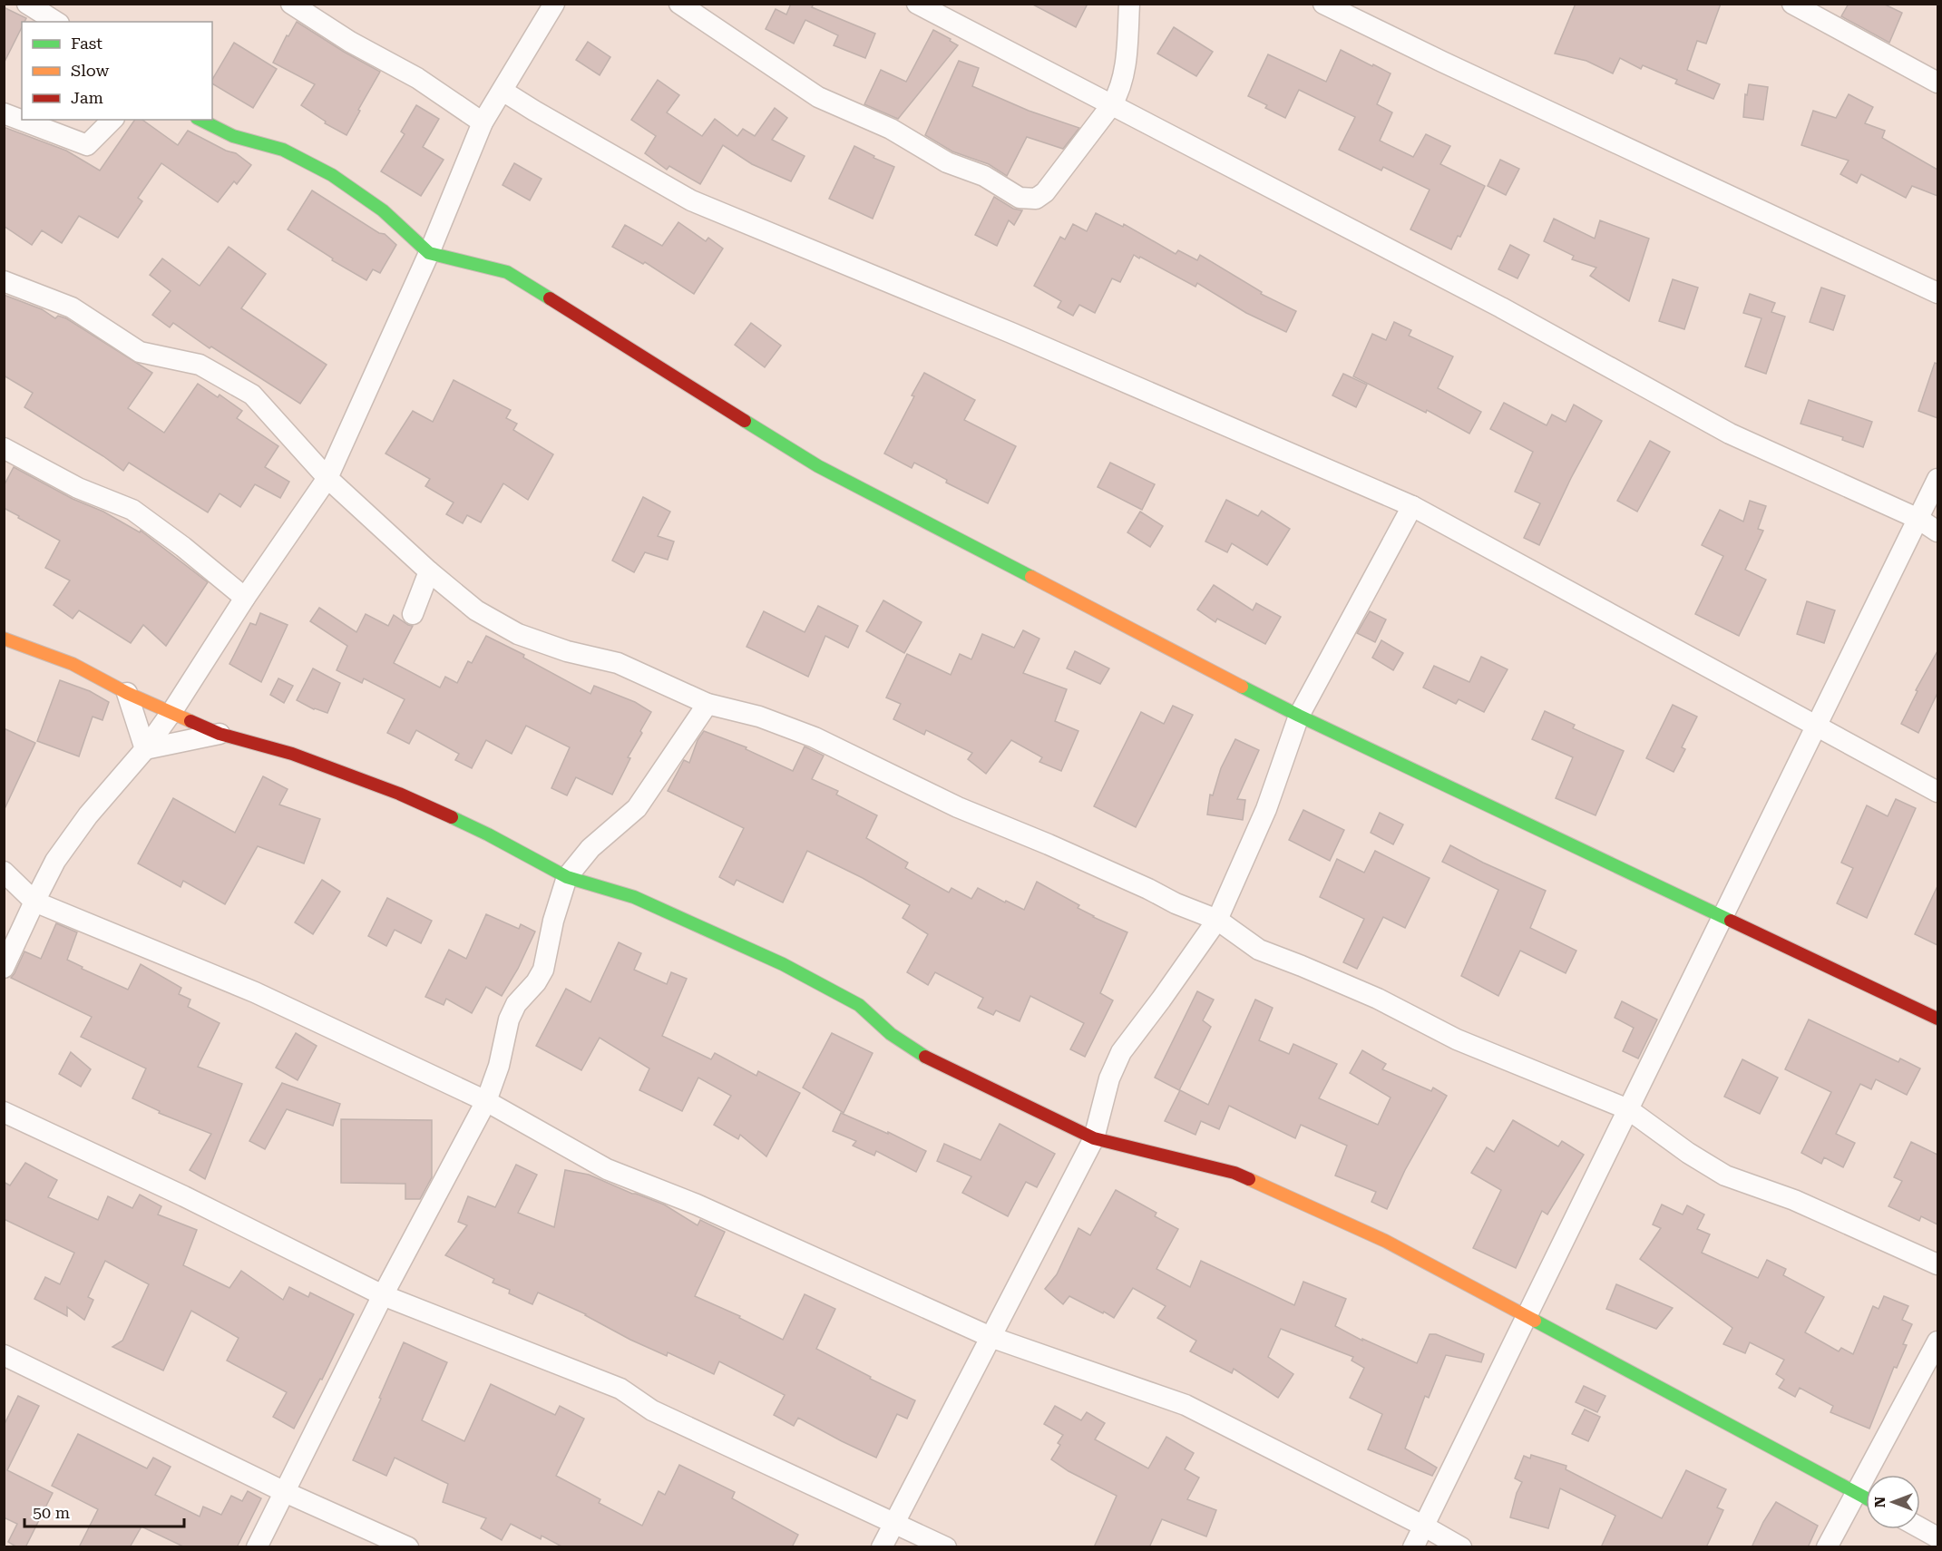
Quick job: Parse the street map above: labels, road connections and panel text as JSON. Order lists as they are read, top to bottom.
{
  "legend": ["Fast", "Slow", "Jam"],
  "scale_bar": "50 m",
  "north": "left"
}
